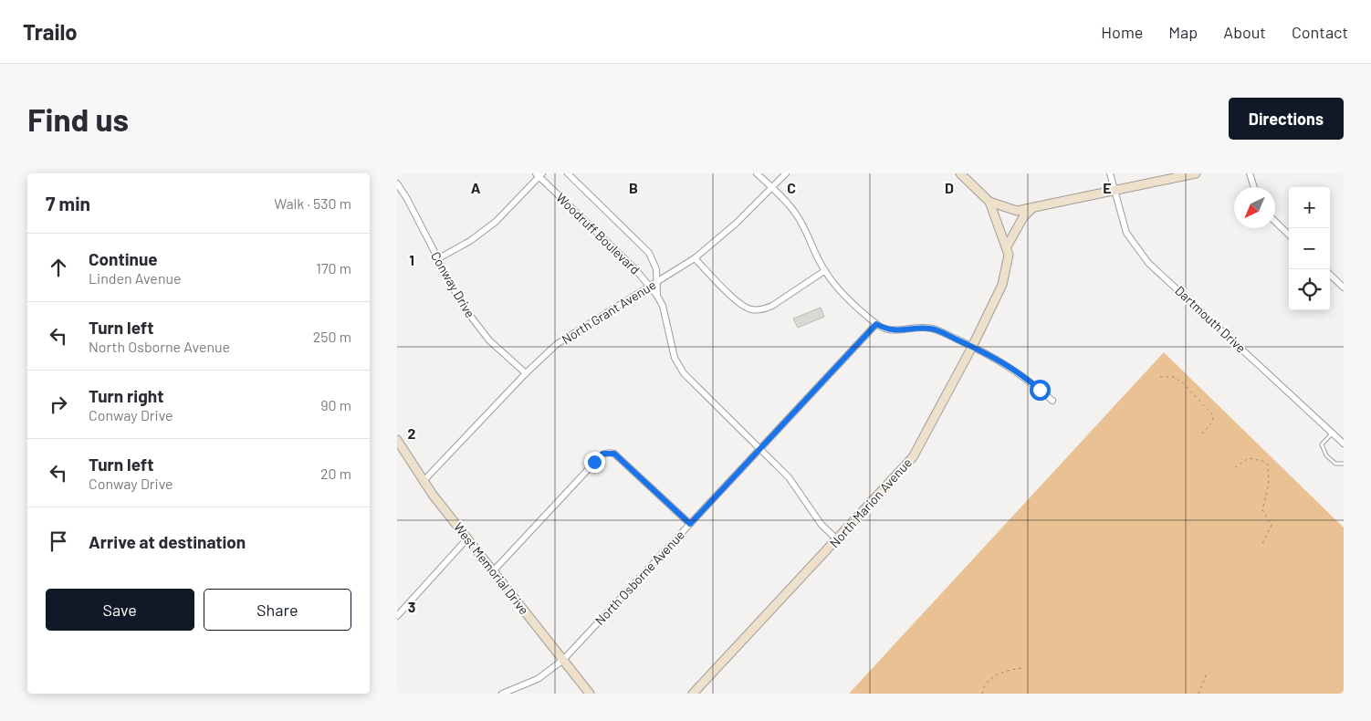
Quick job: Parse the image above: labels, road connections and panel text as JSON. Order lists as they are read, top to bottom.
{
  "streets": {
    "street": [
      "Woodruff Boulevard",
      "Conway Drive",
      "North Grant Avenue",
      "Dartmouth Drive",
      "North Marion Avenue",
      "West Memorial Drive",
      "North Osborne Avenue"
    ]
  },
  "crossings": [
    ["Woodruff Boulevard", "North Grant Avenue"],
    ["Woodruff Boulevard", "North Marion Avenue"],
    ["Woodruff Boulevard", "North Osborne Avenue"],
    ["Conway Drive", "North Grant Avenue"],
    ["North Grant Avenue", "West Memorial Drive"],
    ["West Memorial Drive", "North Osborne Avenue"]
  ],
  "north": "bottom left",
  "page": {
    "header": "Trailo",
    "nav": [
      "Home",
      "Map",
      "About",
      "Contact"
    ],
    "buttons": [
      "Directions",
      ["Save", "Share"]
    ],
    "title": "Find us",
    "heading": ["7 min", "Walk · 530 m"],
    "map_buttons": ["+", "−"],
    "list": [
      ["Continue", "Linden Avenue", "170 m"],
      ["Turn left", "North Osborne Avenue", "250 m"],
      ["Turn right", "Conway Drive", "90 m"],
      ["Turn left", "Conway Drive", "20 m"],
      "Arrive at destination"
    ]
  },
  "grid": {
    "columns": [
      "A",
      "B",
      "C",
      "D",
      "E"
    ],
    "rows": ["1", "2", "3"]
  }
}
